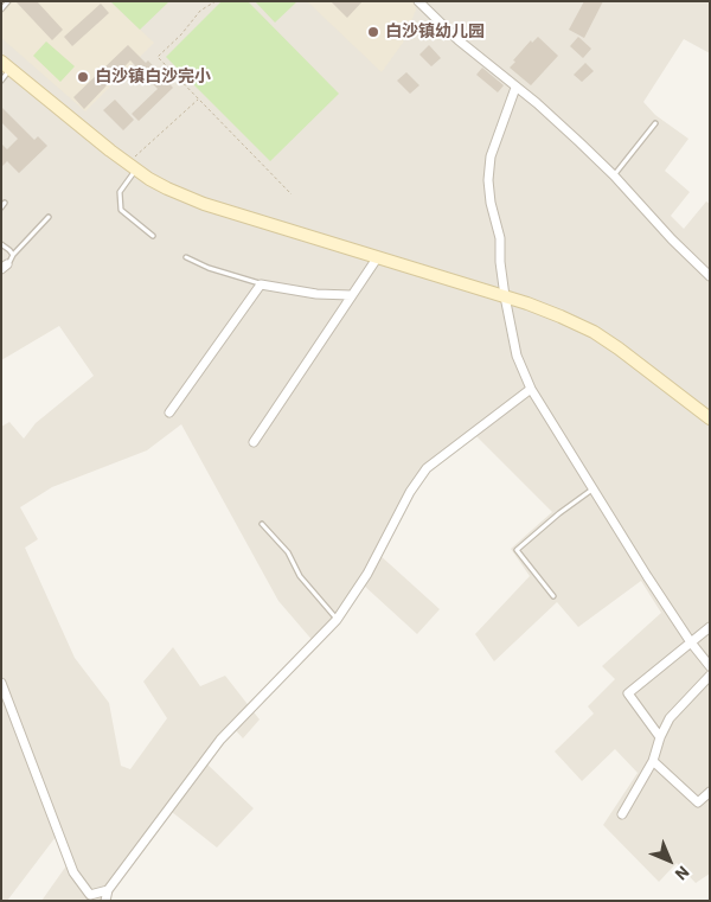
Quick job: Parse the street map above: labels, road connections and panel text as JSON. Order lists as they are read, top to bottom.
{
  "places": ["白沙镇幼儿园", "白沙镇白沙完小"],
  "north": "bottom right"
}
